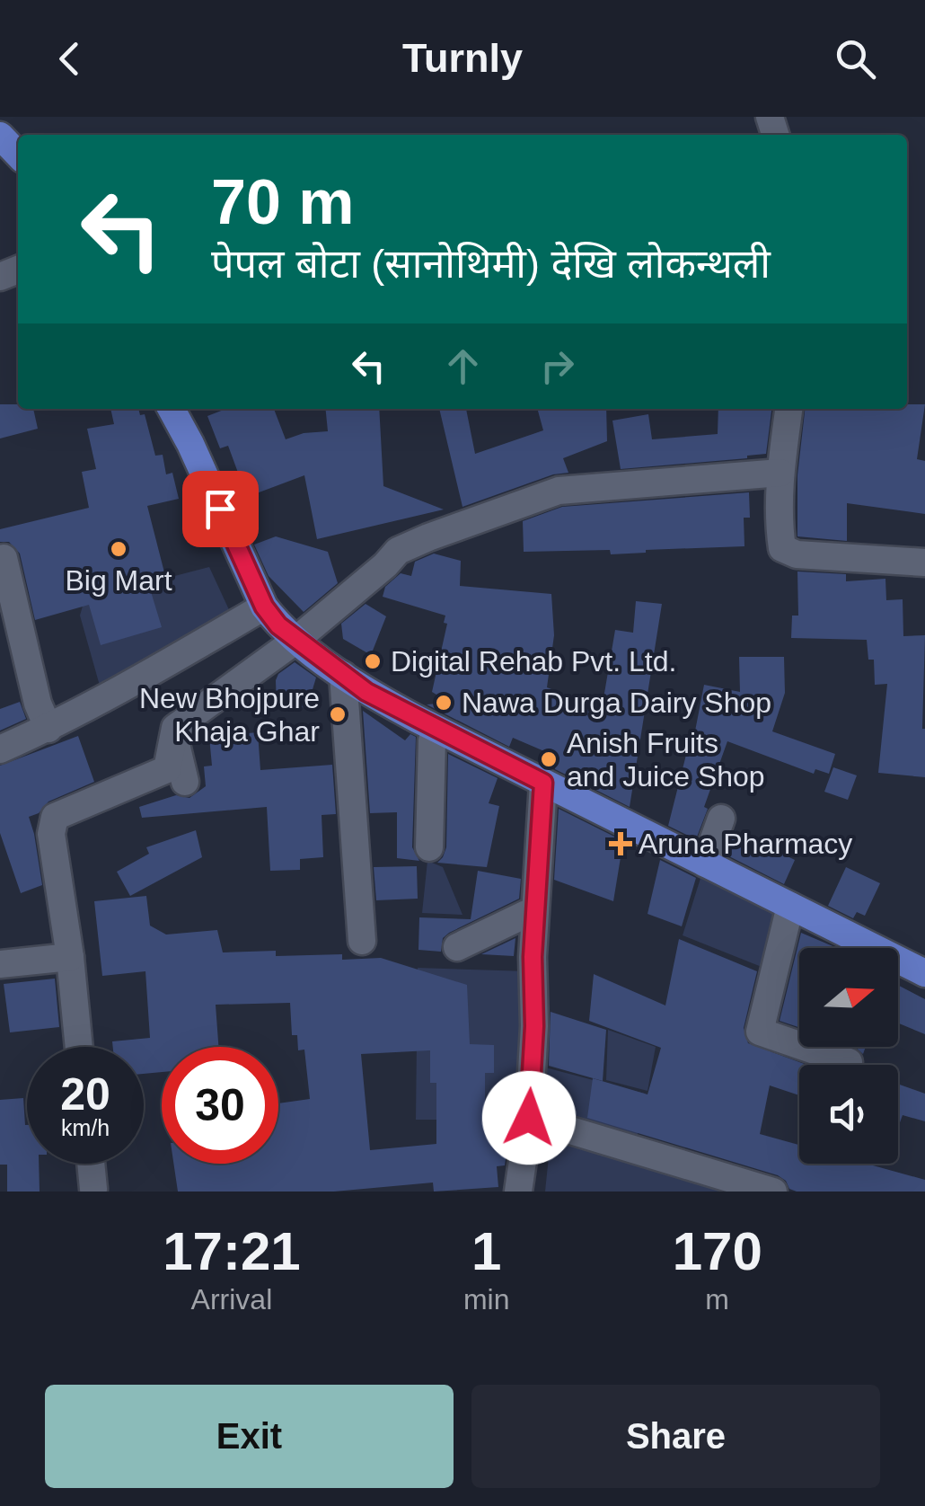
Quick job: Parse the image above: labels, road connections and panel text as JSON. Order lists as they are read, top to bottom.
{
  "places": {
    "other": [
      "Big Mart",
      "Digital Rehab Pvt. Ltd.",
      "Nawa Durga Dairy Shop",
      "New Bhojpure Khaja Ghar",
      "Anish Fruits and Juice Shop"
    ],
    "health": ["Aruna Pharmacy"]
  },
  "north": "right",
  "page": {
    "header": "Turnly",
    "turn": ["70 m", "पेपल बोटा (सानोथिमी) देखि लोकन्थली"],
    "speed": "20 km/h",
    "limit": "30",
    "eta": [
      "17:21",
      "Arrival",
      "1",
      "min",
      "170",
      "m"
    ],
    "buttons": ["Exit", "Share"]
  }
}
